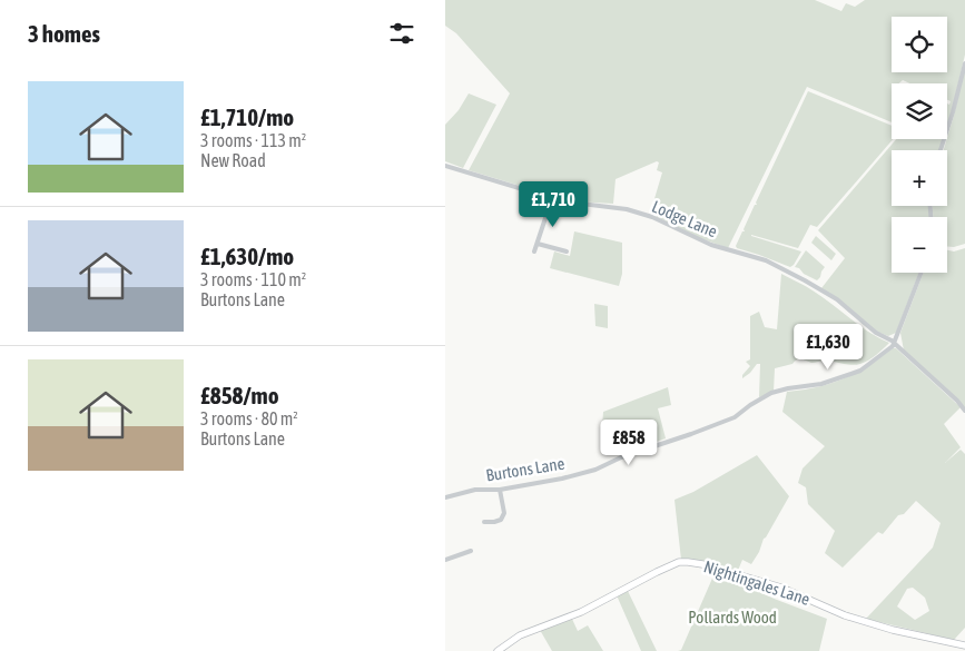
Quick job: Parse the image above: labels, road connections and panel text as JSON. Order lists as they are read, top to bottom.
{
  "streets": {
    "main road": ["Nightingales Lane"],
    "street": ["Lodge Lane", "Burtons Lane"]
  },
  "crossings": [
    ["Lodge Lane", "Burtons Lane"]
  ],
  "parks": ["Pollards Wood"],
  "page": {
    "heading": "3 homes",
    "map_buttons": ["+", "−"],
    "list": [
      {
        "name": "£1,710/mo",
        "note": "3 rooms · 113 m² · New Road"
      },
      {
        "name": "£1,630/mo",
        "note": "3 rooms · 110 m² · Burtons Lane"
      },
      {
        "name": "£858/mo",
        "note": "3 rooms · 80 m² · Burtons Lane"
      }
    ],
    "price": ["£1,710", "£1,630", "£858"]
  }
}
